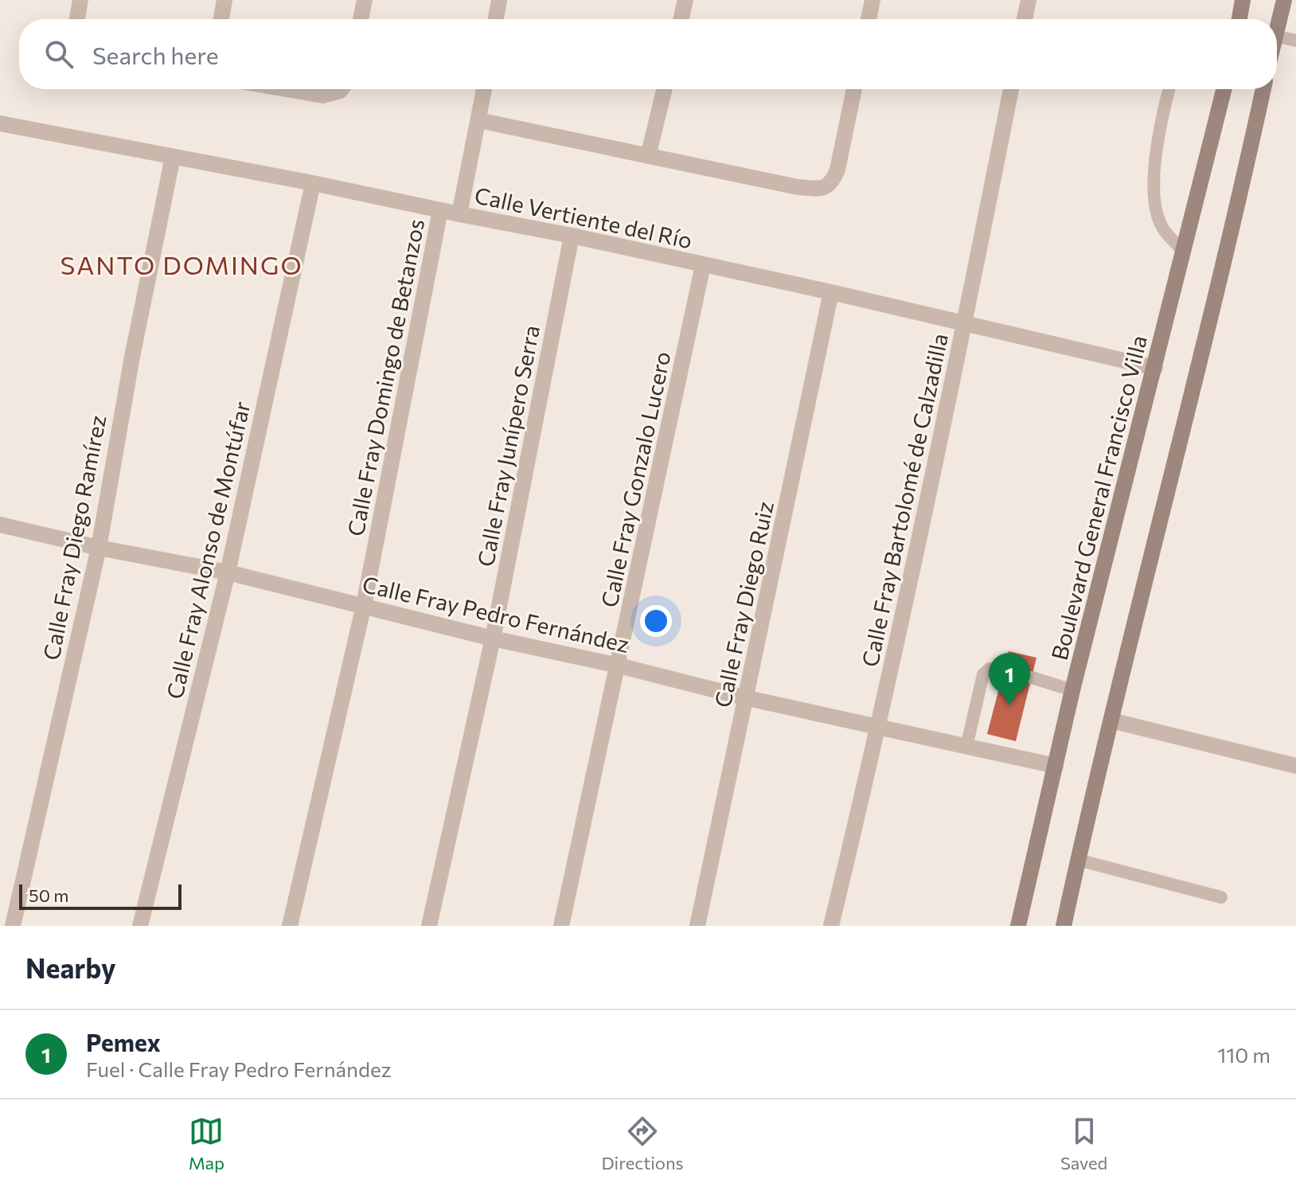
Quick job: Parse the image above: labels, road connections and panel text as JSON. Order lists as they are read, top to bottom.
{
  "streets": {
    "main road": ["Boulevard General Francisco Villa"],
    "street": [
      "Calle Vertiente del Río",
      "Calle Fray Domingo de Betanzos",
      "Calle Fray Junípero Serra",
      "Calle Fray Gonzalo Lucero",
      "Calle Fray Bartolomé de Calzadilla",
      "Calle Fray Diego Ramírez",
      "Calle Fray Alonso de Montúfar",
      "Calle Fray Diego Ruiz",
      "Calle Fray Pedro Fernández"
    ]
  },
  "crossings": [
    ["Calle Vertiente del Río", "Calle Fray Domingo de Betanzos"],
    ["Calle Vertiente del Río", "Calle Fray Junípero Serra"],
    ["Calle Vertiente del Río", "Calle Fray Gonzalo Lucero"],
    ["Calle Vertiente del Río", "Boulevard General Francisco Villa"],
    ["Calle Vertiente del Río", "Calle Fray Bartolomé de Calzadilla"],
    ["Calle Vertiente del Río", "Calle Fray Diego Ramírez"],
    ["Calle Vertiente del Río", "Calle Fray Alonso de Montúfar"],
    ["Calle Vertiente del Río", "Calle Fray Diego Ruiz"],
    ["Calle Fray Domingo de Betanzos", "Calle Fray Pedro Fernández"],
    ["Calle Fray Junípero Serra", "Calle Fray Pedro Fernández"],
    ["Calle Fray Gonzalo Lucero", "Calle Fray Pedro Fernández"],
    ["Boulevard General Francisco Villa", "Calle Fray Pedro Fernández"],
    ["Calle Fray Bartolomé de Calzadilla", "Calle Fray Pedro Fernández"],
    ["Calle Fray Diego Ramírez", "Calle Fray Pedro Fernández"],
    ["Calle Fray Alonso de Montúfar", "Calle Fray Pedro Fernández"],
    ["Calle Fray Diego Ruiz", "Calle Fray Pedro Fernández"]
  ],
  "districts": ["SANTO DOMINGO"],
  "scale_bar": "50 m",
  "page": {
    "search": "Search here",
    "pins": "1",
    "scale": "50 m",
    "heading": "Nearby",
    "list": [
      {
        "mark": "1",
        "name": "Pemex",
        "note": "Fuel · Calle Fray Pedro Fernández",
        "value": "110 m"
      }
    ],
    "nav": ["Map", "Directions", "Saved"]
  }
}
